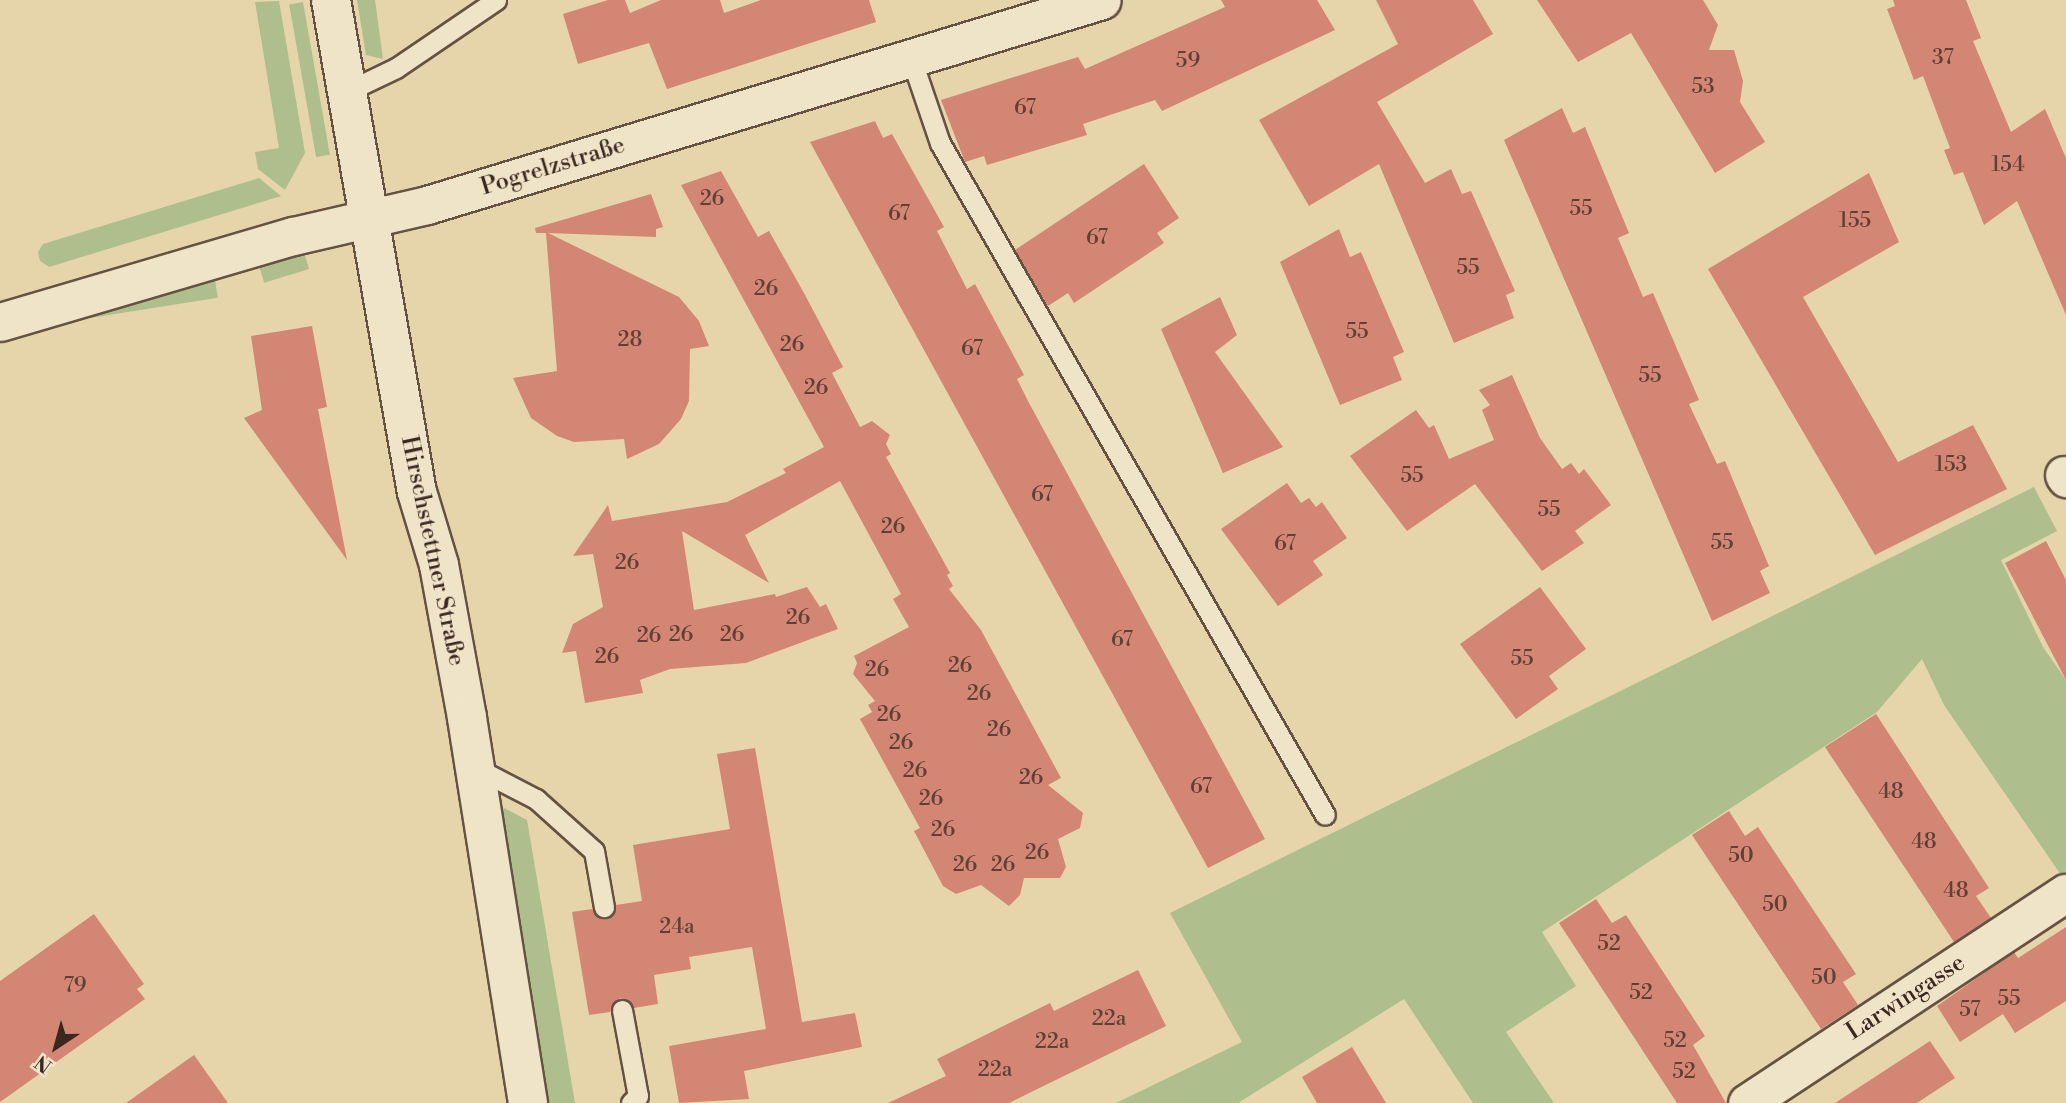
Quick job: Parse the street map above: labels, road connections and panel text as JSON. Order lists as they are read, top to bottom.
{
  "streets": {
    "main road": ["Hirschstettner Straße"],
    "street": ["Pogrelzstraße", "Larwingasse"]
  },
  "crossings": [
    ["Pogrelzstraße", "Hirschstettner Straße"]
  ],
  "house_numbers": [
    "37",
    "59",
    "53",
    "67",
    "154",
    "26",
    "55",
    "67",
    "155",
    "67",
    "55",
    "26",
    "55",
    "28",
    "26",
    "67",
    "55",
    "26",
    "153",
    "55",
    "67",
    "55",
    "26",
    "55",
    "67",
    "26",
    "26",
    "26",
    "26",
    "26",
    "67",
    "26",
    "55",
    "26",
    "26",
    "26",
    "26",
    "26",
    "26",
    "26",
    "26",
    "67",
    "48",
    "26",
    "26",
    "48",
    "26",
    "50",
    "26",
    "26",
    "48",
    "50",
    "24a",
    "52",
    "50",
    "79",
    "52",
    "55",
    "57",
    "22a",
    "52",
    "22a",
    "22a",
    "52"
  ],
  "north": "bottom left"
}
